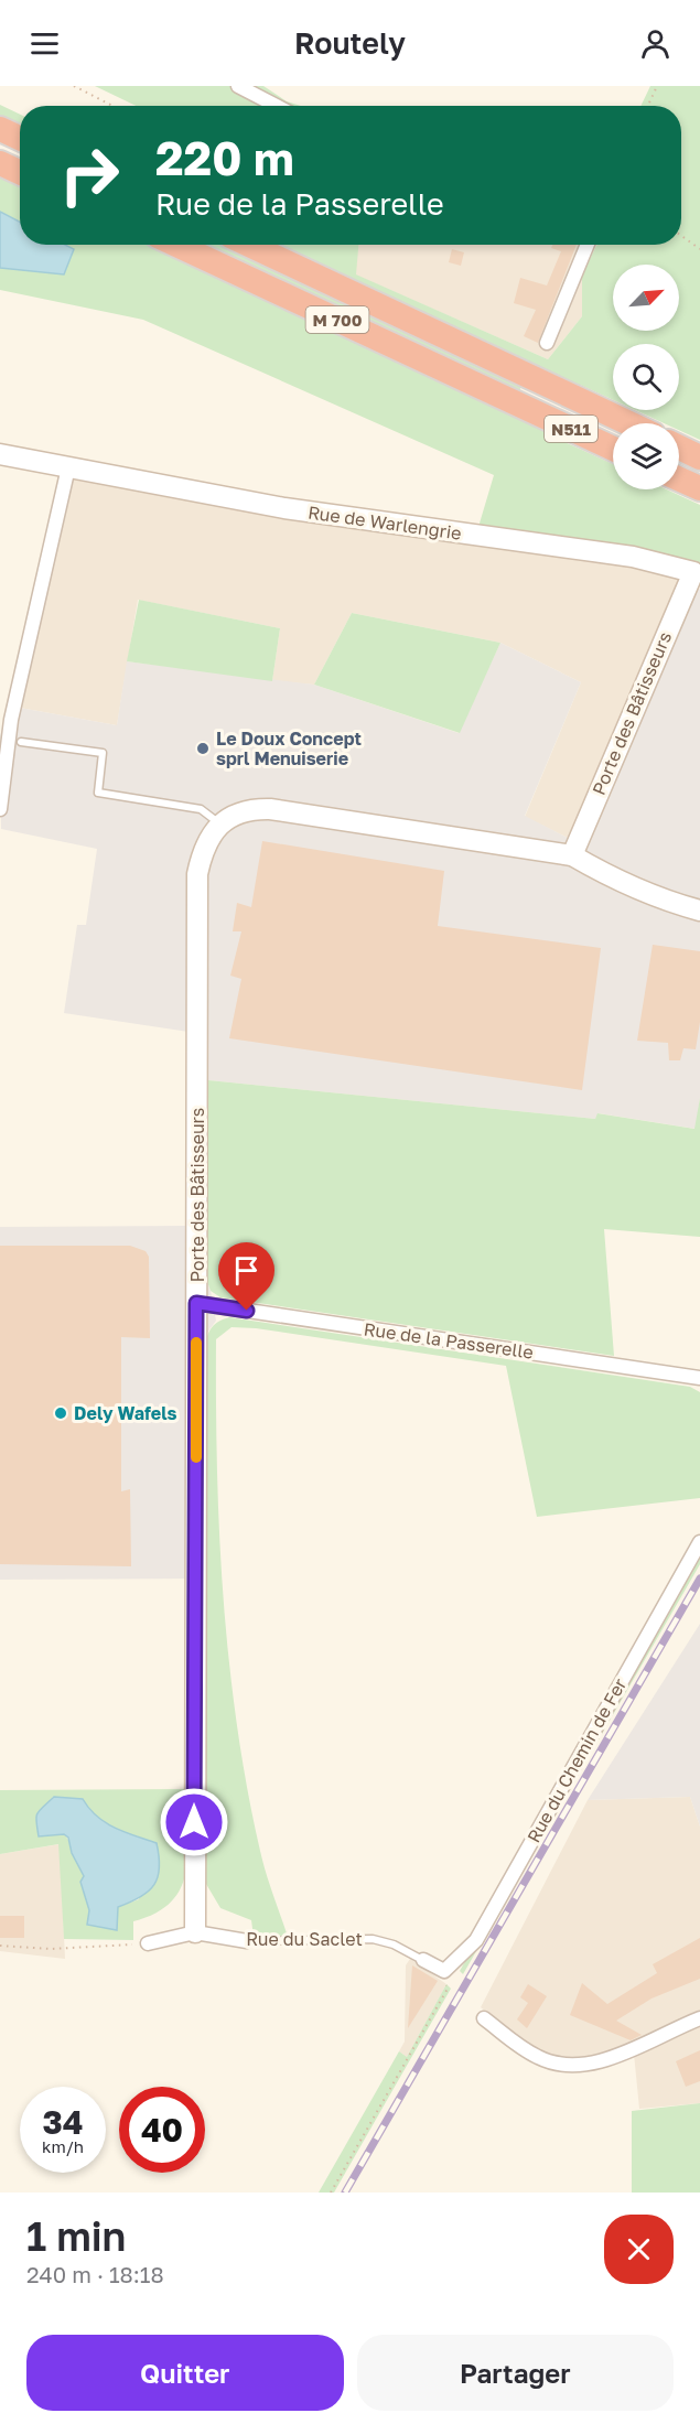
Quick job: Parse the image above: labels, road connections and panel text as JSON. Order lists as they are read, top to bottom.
{
  "streets": {
    "highway": ["M 700", "N511"],
    "street": [
      "Rue de Warlengrie",
      "Porte des Bâtisseurs",
      "Rue de la Passerelle",
      "Rue du Chemin de Fer",
      "Rue du Saclet"
    ]
  },
  "crossings": [
    ["M 700", "N511"],
    ["Rue de Warlengrie", "Porte des Bâtisseurs"],
    ["Porte des Bâtisseurs", "Rue de la Passerelle"],
    ["Porte des Bâtisseurs", "Rue du Saclet"],
    ["Rue du Chemin de Fer", "Rue du Saclet"]
  ],
  "places": ["Le Doux Concept sprl Menuiserie", "Dely Wafels"],
  "north": "top right",
  "page": {
    "header": "Routely",
    "turn": ["220 m", "Rue de la Passerelle"],
    "speed": "34 km/h",
    "limit": "40",
    "heading": ["1 min", "240 m · 18:18"],
    "buttons": ["Quitter", "Partager"]
  }
}
